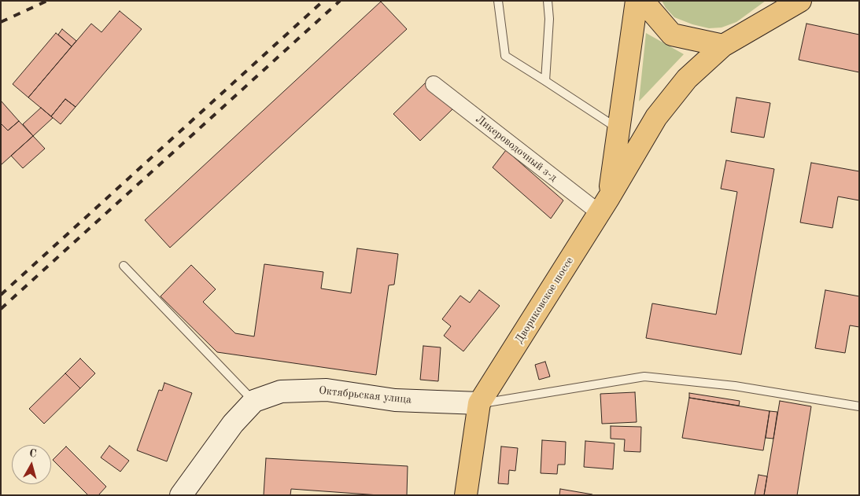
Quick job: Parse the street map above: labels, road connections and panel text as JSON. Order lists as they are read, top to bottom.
{
  "streets": {
    "main road": ["Двориковское шоссе", "Октябрьская улица"],
    "street": ["Ликероводочный з-д"]
  },
  "crossings": [
    ["Ликероводочный з-д", "Двориковское шоссе"],
    ["Двориковское шоссе", "Октябрьская улица"]
  ],
  "north": "top"
}
